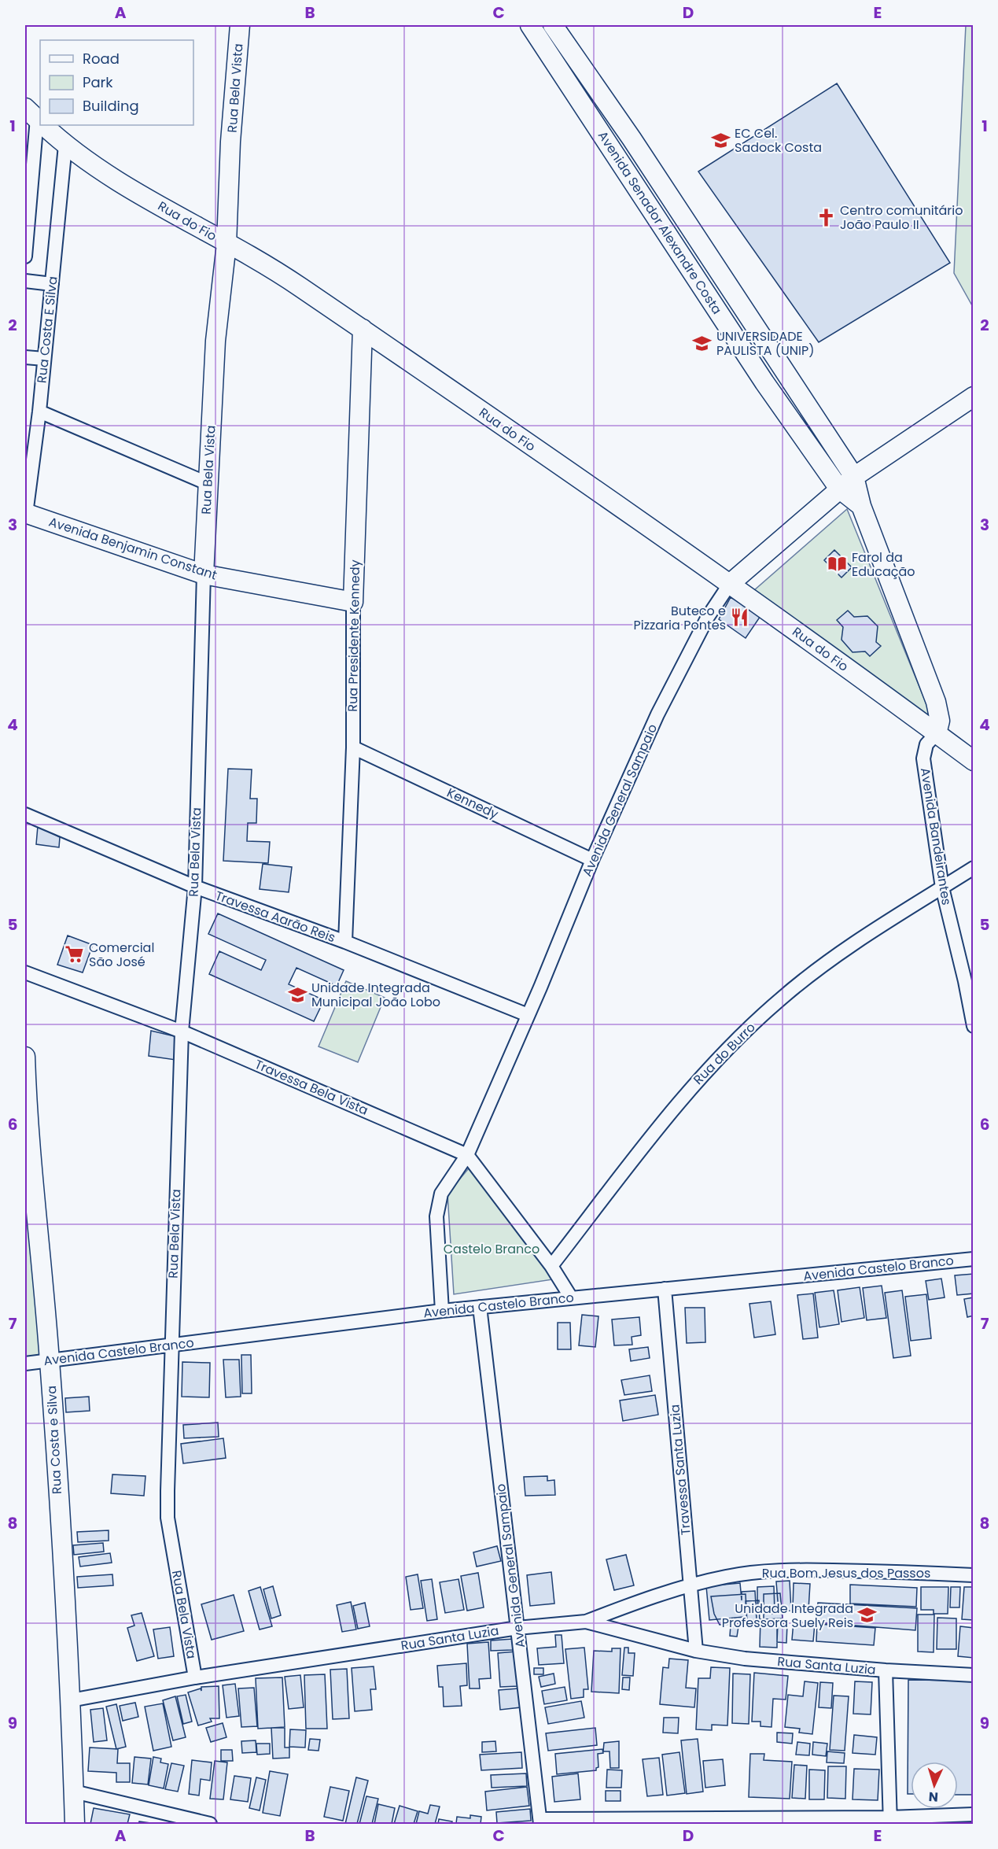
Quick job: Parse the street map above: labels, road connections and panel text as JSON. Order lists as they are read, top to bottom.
{
  "streets": {
    "street": [
      "Rua Bela Vista",
      "Rua do Fio",
      "Avenida Senador Alexandre Costa",
      "Rua Costa E Silva",
      "Avenida Benjamin Constant",
      "Rua Presidente Kennedy",
      "Avenida General Sampaio",
      "Kennedy",
      "Avenida Bandeirantes",
      "Travessa Aarão Reis",
      "Rua do Burro",
      "Travessa Bela Vista",
      "Avenida Castelo Branco",
      "Rua Costa e Silva",
      "Travessa Santa Luzia",
      "Rua Bom Jesus dos Passos",
      "Rua Santa Luzia"
    ]
  },
  "crossings": [
    ["Rua Bela Vista", "Rua do Fio"],
    ["Rua Bela Vista", "Avenida Benjamin Constant"],
    ["Rua Bela Vista", "Travessa Aarão Reis"],
    ["Rua Bela Vista", "Travessa Bela Vista"],
    ["Rua Bela Vista", "Avenida Castelo Branco"],
    ["Rua Bela Vista", "Rua Santa Luzia"],
    ["Rua do Fio", "Avenida Senador Alexandre Costa"],
    ["Rua do Fio", "Rua Costa E Silva"],
    ["Rua do Fio", "Rua Presidente Kennedy"],
    ["Rua do Fio", "Avenida General Sampaio"],
    ["Rua do Fio", "Avenida Bandeirantes"],
    ["Avenida Senador Alexandre Costa", "Avenida General Sampaio"],
    ["Avenida Senador Alexandre Costa", "Avenida Bandeirantes"],
    ["Rua Costa E Silva", "Avenida Benjamin Constant"],
    ["Avenida Benjamin Constant", "Rua Presidente Kennedy"],
    ["Rua Presidente Kennedy", "Kennedy"],
    ["Rua Presidente Kennedy", "Travessa Aarão Reis"],
    ["Avenida General Sampaio", "Kennedy"],
    ["Avenida General Sampaio", "Travessa Aarão Reis"],
    ["Avenida General Sampaio", "Travessa Bela Vista"],
    ["Avenida General Sampaio", "Avenida Castelo Branco"],
    ["Avenida General Sampaio", "Rua Santa Luzia"],
    ["Avenida Bandeirantes", "Rua do Burro"],
    ["Rua do Burro", "Travessa Bela Vista"],
    ["Avenida Castelo Branco", "Rua Costa e Silva"],
    ["Avenida Castelo Branco", "Travessa Santa Luzia"],
    ["Rua Costa e Silva", "Rua Santa Luzia"],
    ["Travessa Santa Luzia", "Rua Bom Jesus dos Passos"],
    ["Travessa Santa Luzia", "Rua Santa Luzia"],
    ["Rua Bom Jesus dos Passos", "Rua Santa Luzia"]
  ],
  "parks": ["Castelo Branco"],
  "places": {
    "school or university": [
      "EC Cel. Sadock Costa",
      "UNIVERSIDADE PAULISTA (UNIP)",
      "Unidade Integrada Municipal João Lobo",
      "Unidade Integrada Professora Suely Reis"
    ],
    "church": ["Centro comunitário João Paulo II"],
    "library": ["Farol da Educação"],
    "restaurant": ["Buteco e Pizzaria Pontes"],
    "supermarket": ["Comercial São José"]
  },
  "legend": ["Road", "Park", "Building"],
  "north": "bottom",
  "grid": {
    "columns": [
      "A",
      "B",
      "C",
      "D",
      "E"
    ],
    "rows": [
      "1",
      "2",
      "3",
      "4",
      "5",
      "6",
      "7",
      "8",
      "9"
    ]
  }
}
